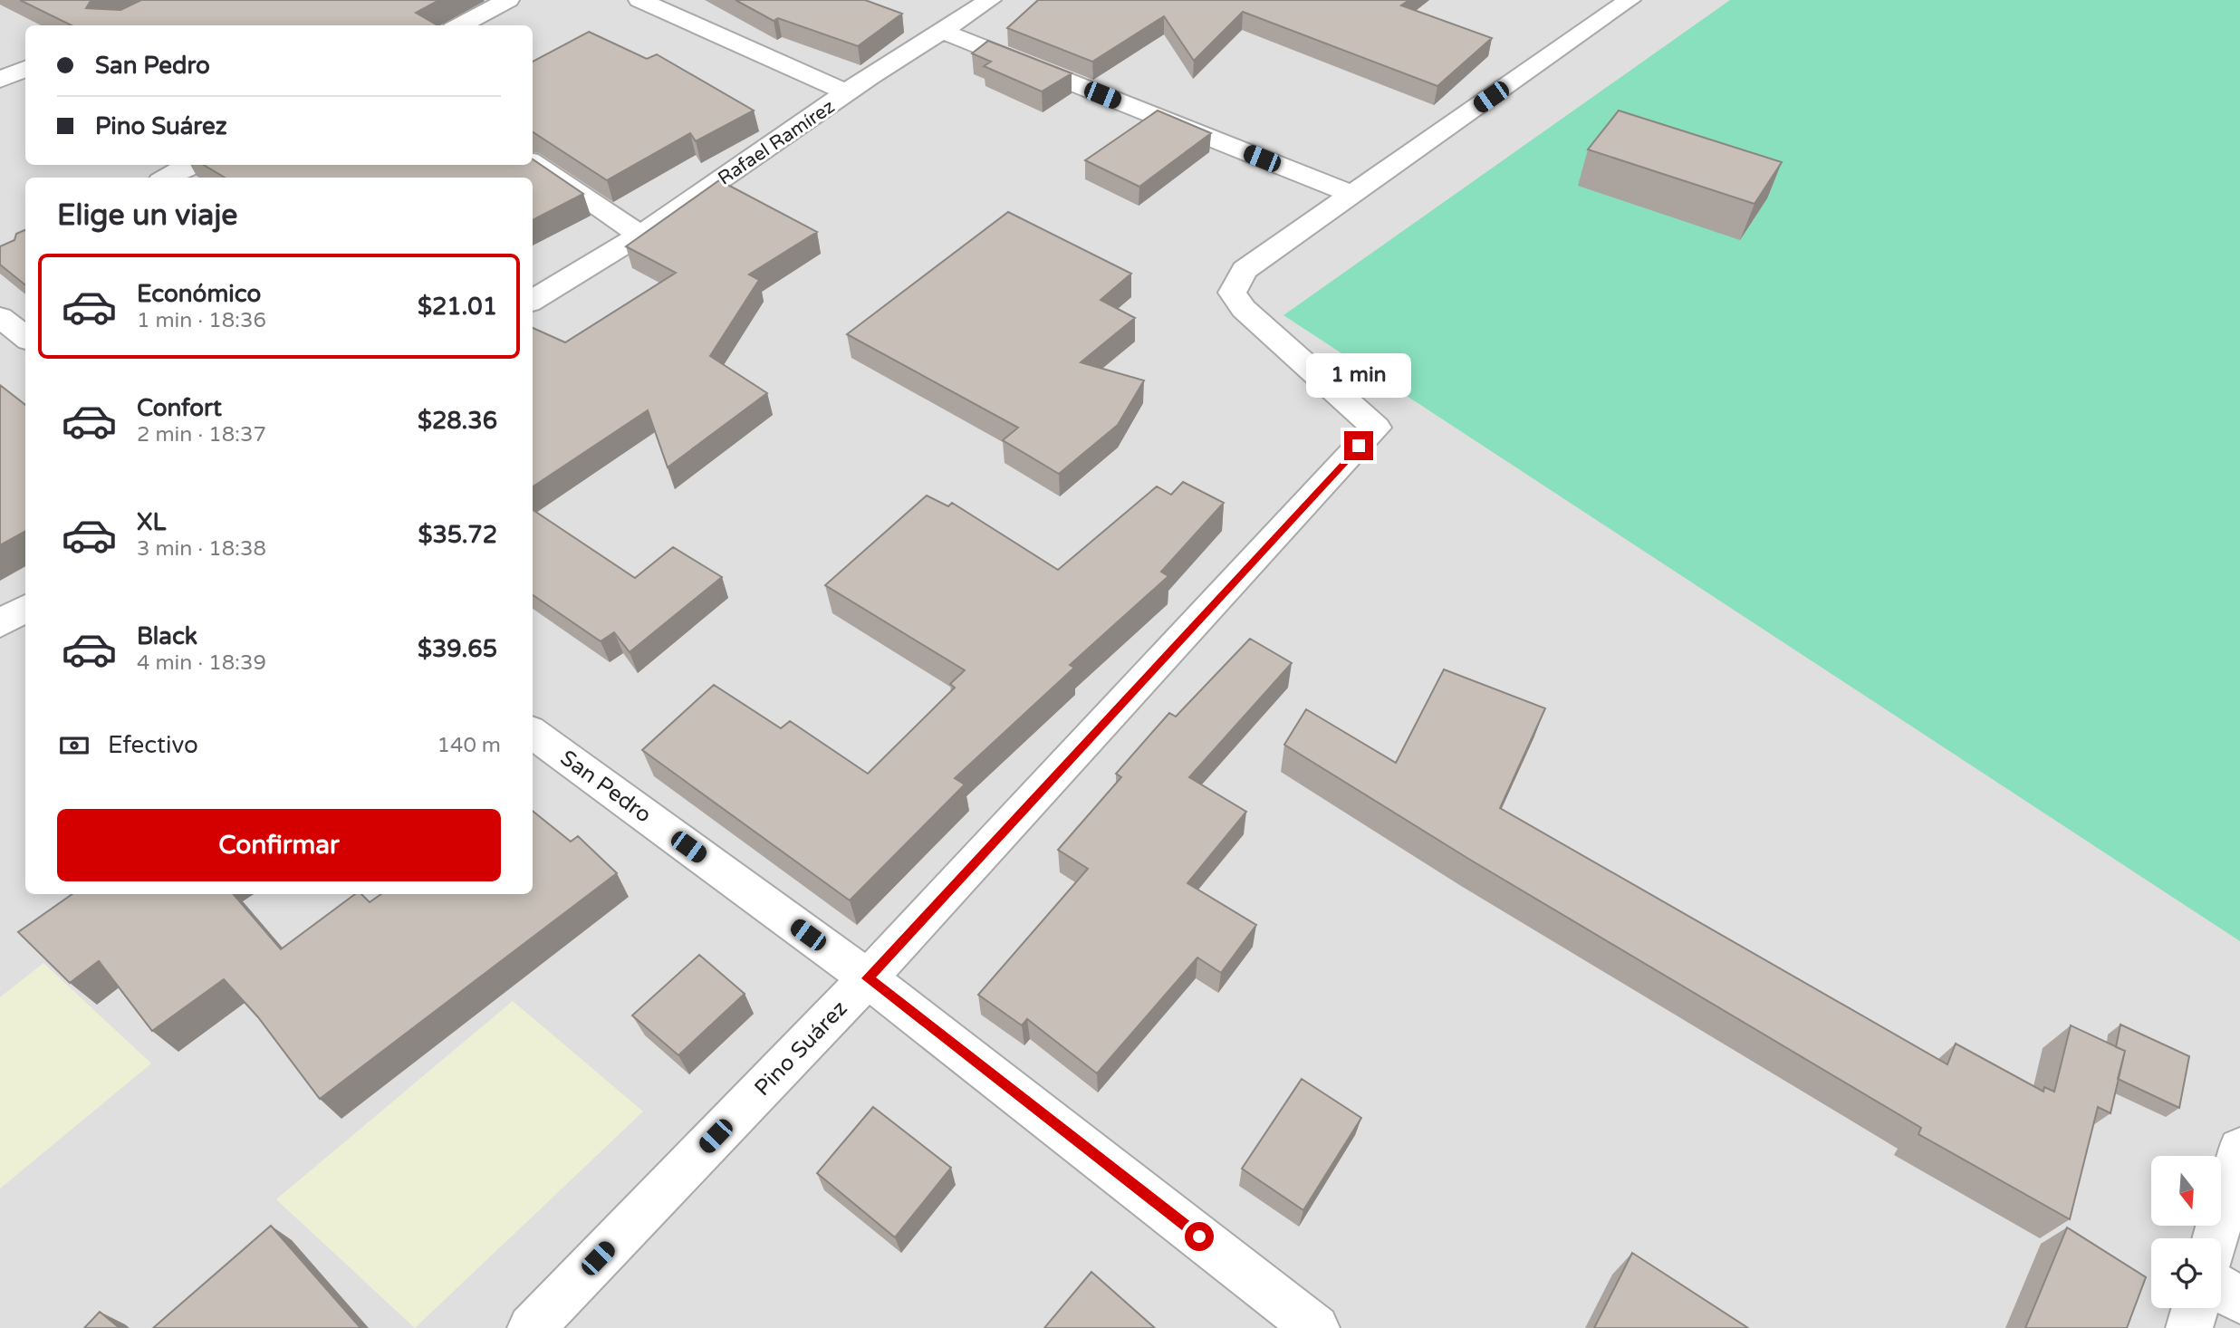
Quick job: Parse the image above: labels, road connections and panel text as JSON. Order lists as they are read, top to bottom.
{
  "streets": {
    "street": ["Rafael Ramírez", "San Pedro", "Pino Suárez"]
  },
  "crossings": [
    ["San Pedro", "Pino Suárez"]
  ],
  "north": "bottom",
  "page": {
    "banner": ["San Pedro", "Pino Suárez"],
    "heading": "Elige un viaje",
    "list": [
      {
        "name": "Económico",
        "note": "1 min · 18:36",
        "value": "$21.01"
      },
      {
        "name": "Confort",
        "note": "2 min · 18:37",
        "value": "$28.36"
      },
      {
        "name": "XL",
        "note": "3 min · 18:38",
        "value": "$35.72"
      },
      {
        "name": "Black",
        "note": "4 min · 18:39",
        "value": "$39.65"
      }
    ],
    "bubble": "1 min",
    "pay": ["Efectivo", "140 m"],
    "buttons": "Confirmar"
  }
}
